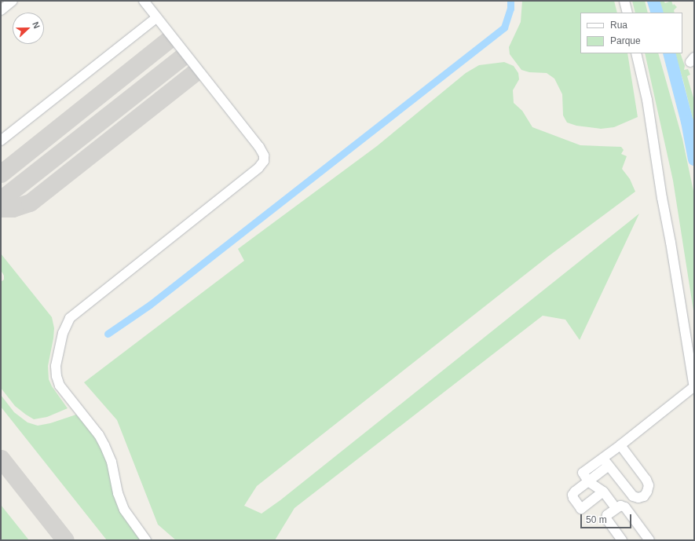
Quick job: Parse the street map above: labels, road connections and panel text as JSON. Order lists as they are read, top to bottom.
{
  "legend": ["Rua", "Parque"],
  "scale_bar": "50 m",
  "north": "right"
}
